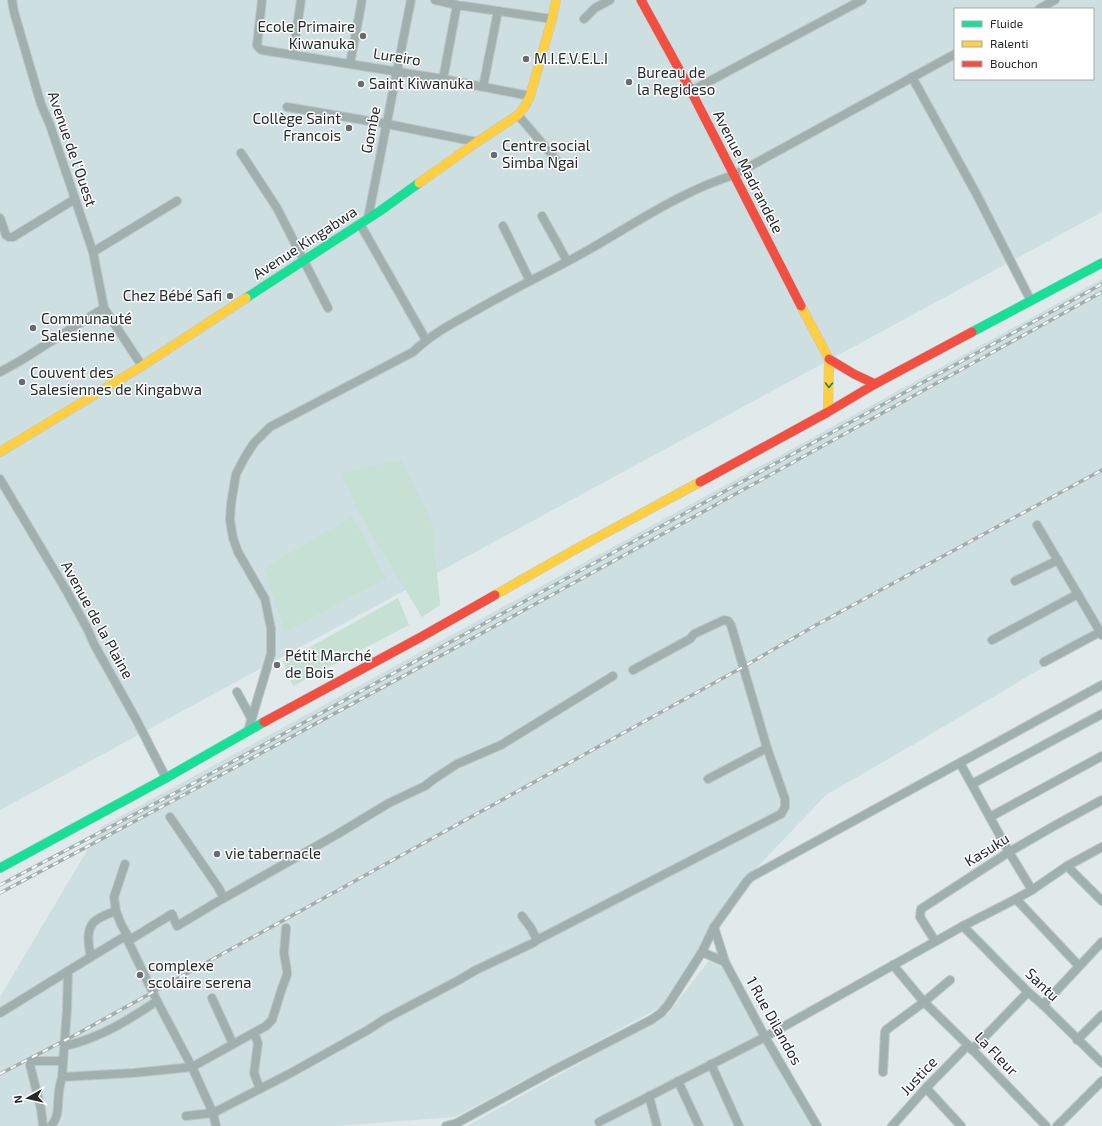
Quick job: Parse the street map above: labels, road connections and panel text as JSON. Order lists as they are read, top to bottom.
{
  "streets": {
    "street": [
      "Lureiro",
      "Gombe",
      "Avenue de l'Ouest",
      "Avenue Madrandele",
      "Avenue Kingabwa",
      "Avenue de la Plaine",
      "Kasuku",
      "Santu",
      "1 Rue Dilandos",
      "La Fleur",
      "Justice"
    ]
  },
  "crossings": [
    ["Lureiro", "Gombe"],
    ["Lureiro", "Avenue Kingabwa"],
    ["Gombe", "Avenue Kingabwa"],
    ["Avenue de l'Ouest", "Avenue Kingabwa"],
    ["Santu", "Justice"],
    ["La Fleur", "Justice"]
  ],
  "places": [
    "Ecole Primaire Kiwanuka",
    "M.I.E.V.E.L.I",
    "Bureau de la Regideso",
    "Saint Kiwanuka",
    "Collège Saint Francois",
    "Centre social Simba Ngai",
    "Chez Bébé Safi",
    "Communauté Salesienne",
    "Couvent des Salesiennes de Kingabwa",
    "Pétit Marché de Bois",
    "vie tabernacle",
    "complexe scolaire serena"
  ],
  "legend": ["Fluide", "Ralenti", "Bouchon"],
  "north": "left"
}
